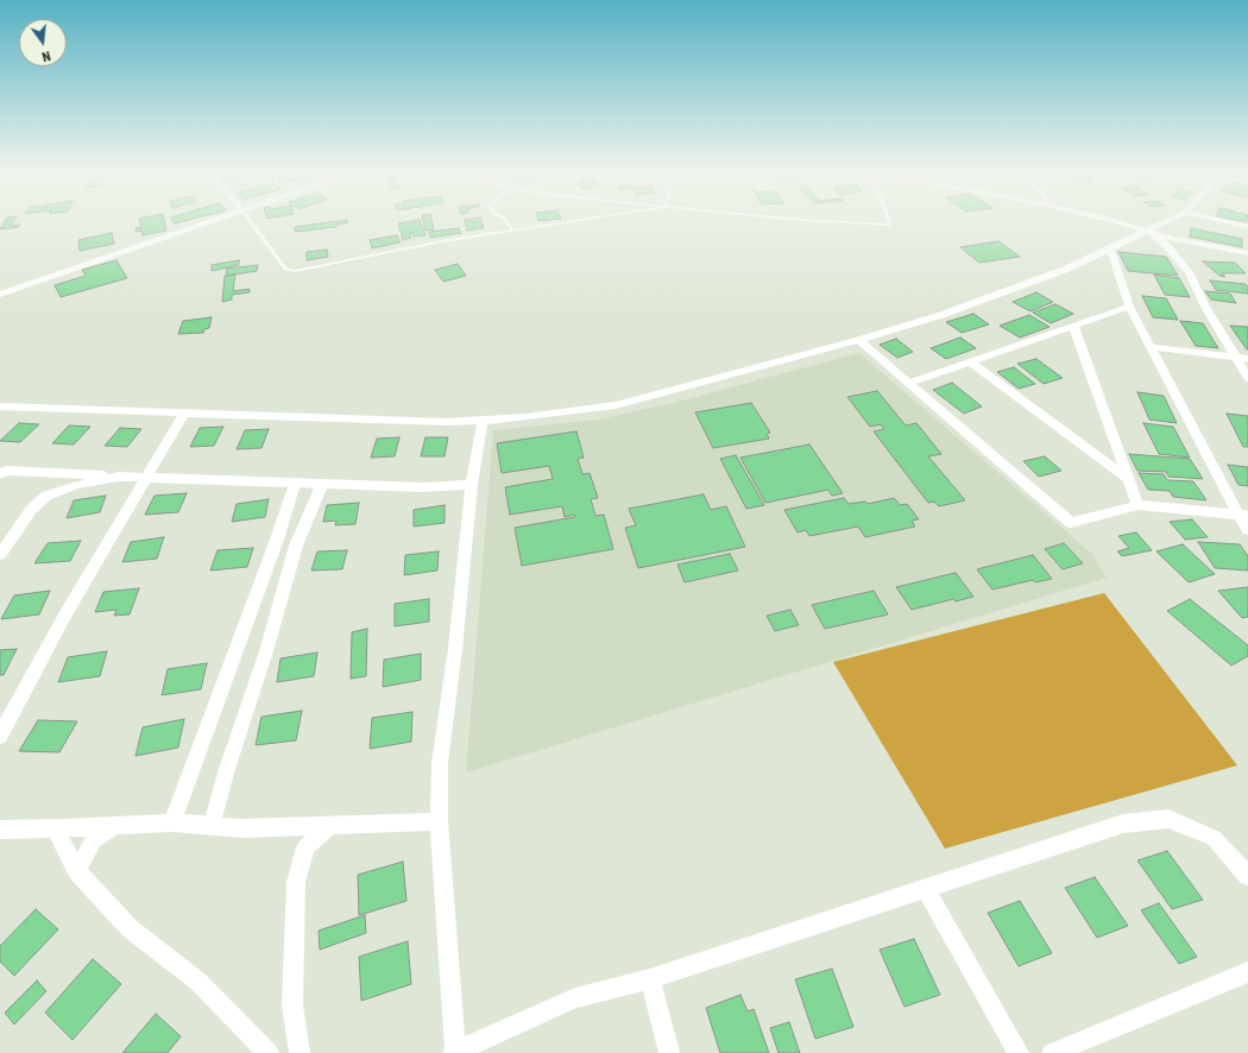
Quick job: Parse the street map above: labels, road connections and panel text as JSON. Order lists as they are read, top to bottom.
{
  "north": "bottom"
}
